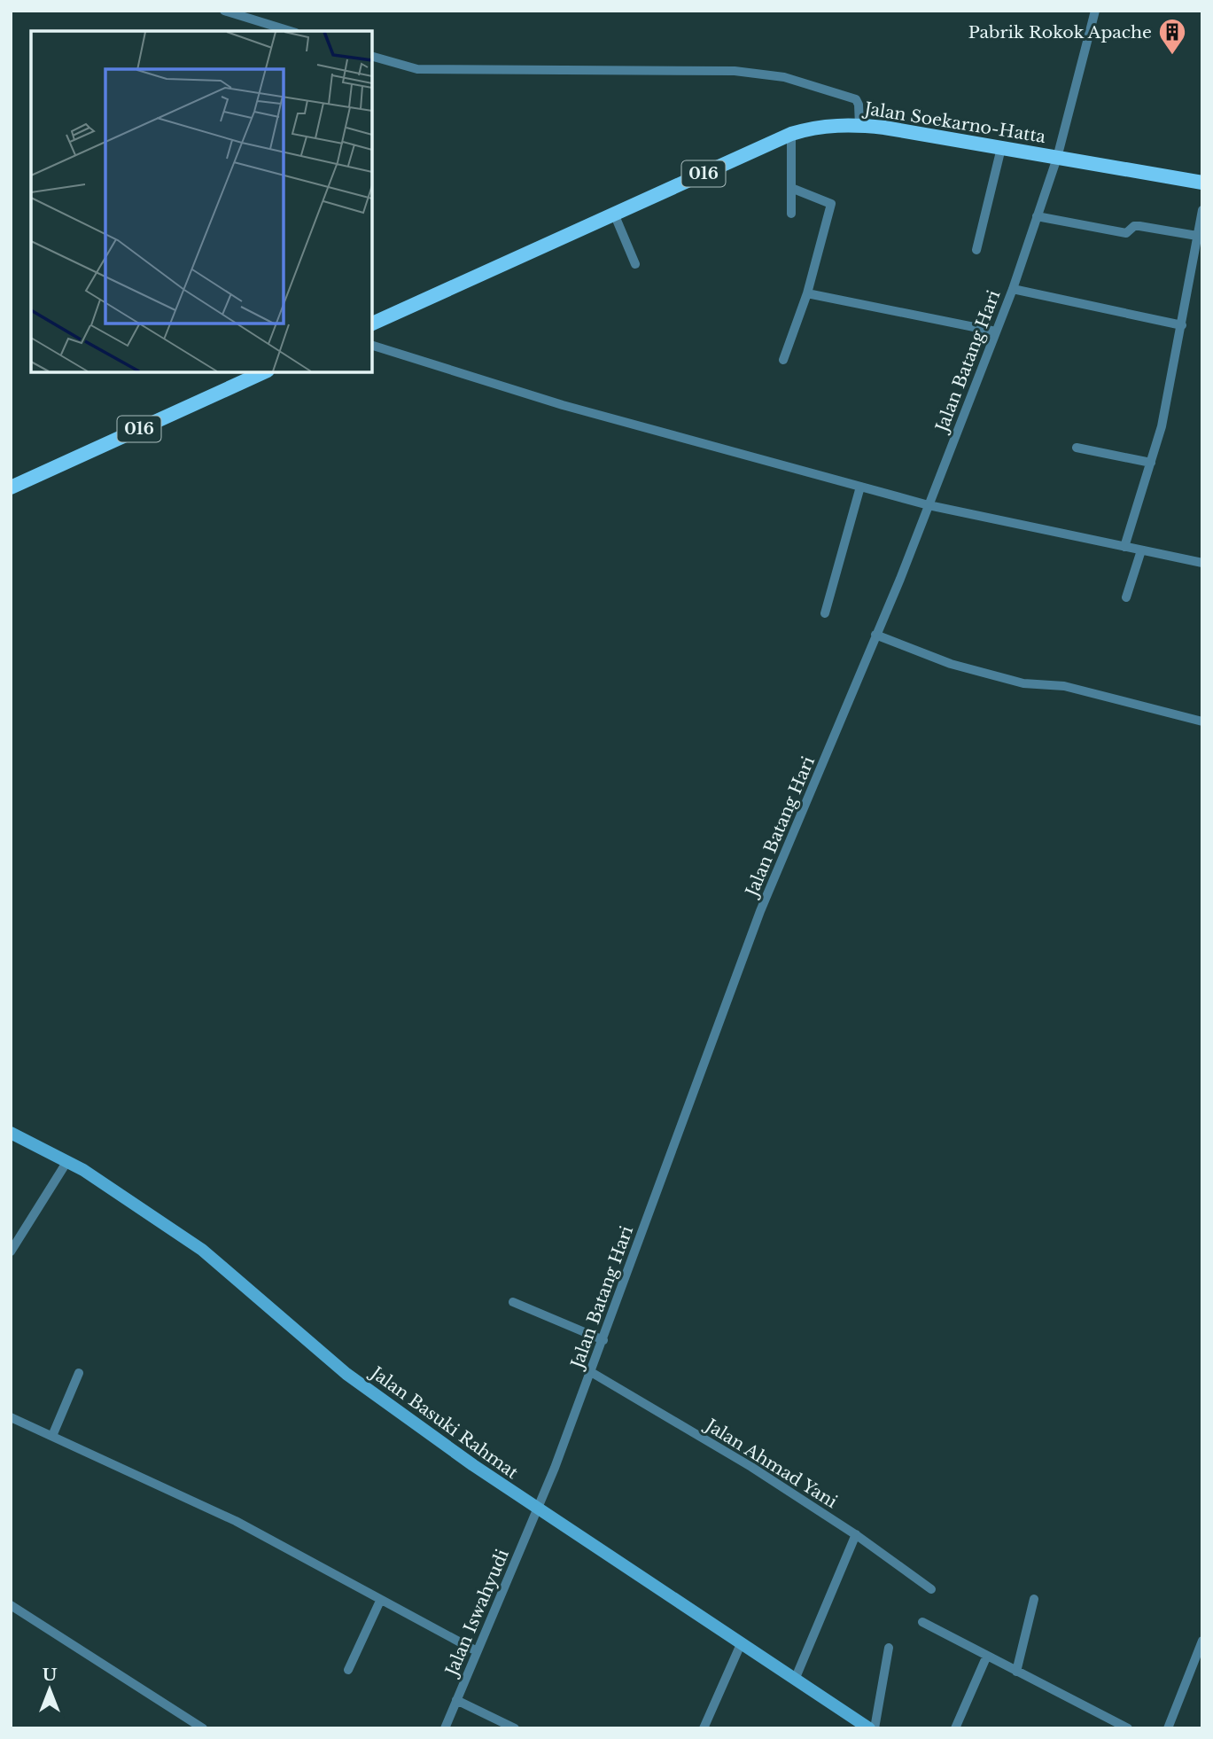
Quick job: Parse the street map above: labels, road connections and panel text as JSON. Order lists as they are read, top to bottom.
{
  "streets": {
    "main road": ["Jalan Soekarno-Hatta", "016", "Jalan Basuki Rahmat"],
    "street": ["Jalan Batang Hari", "Jalan Ahmad Yani", "Jalan Iswahyudi"]
  },
  "crossings": [
    ["Jalan Soekarno-Hatta", "Jalan Batang Hari"],
    ["Jalan Batang Hari", "Jalan Basuki Rahmat"],
    ["Jalan Batang Hari", "Jalan Ahmad Yani"],
    ["Jalan Batang Hari", "Jalan Iswahyudi"],
    ["Jalan Basuki Rahmat", "Jalan Iswahyudi"]
  ],
  "places": {
    "building": ["Pabrik Rokok Apache"]
  },
  "north": "top"
}
